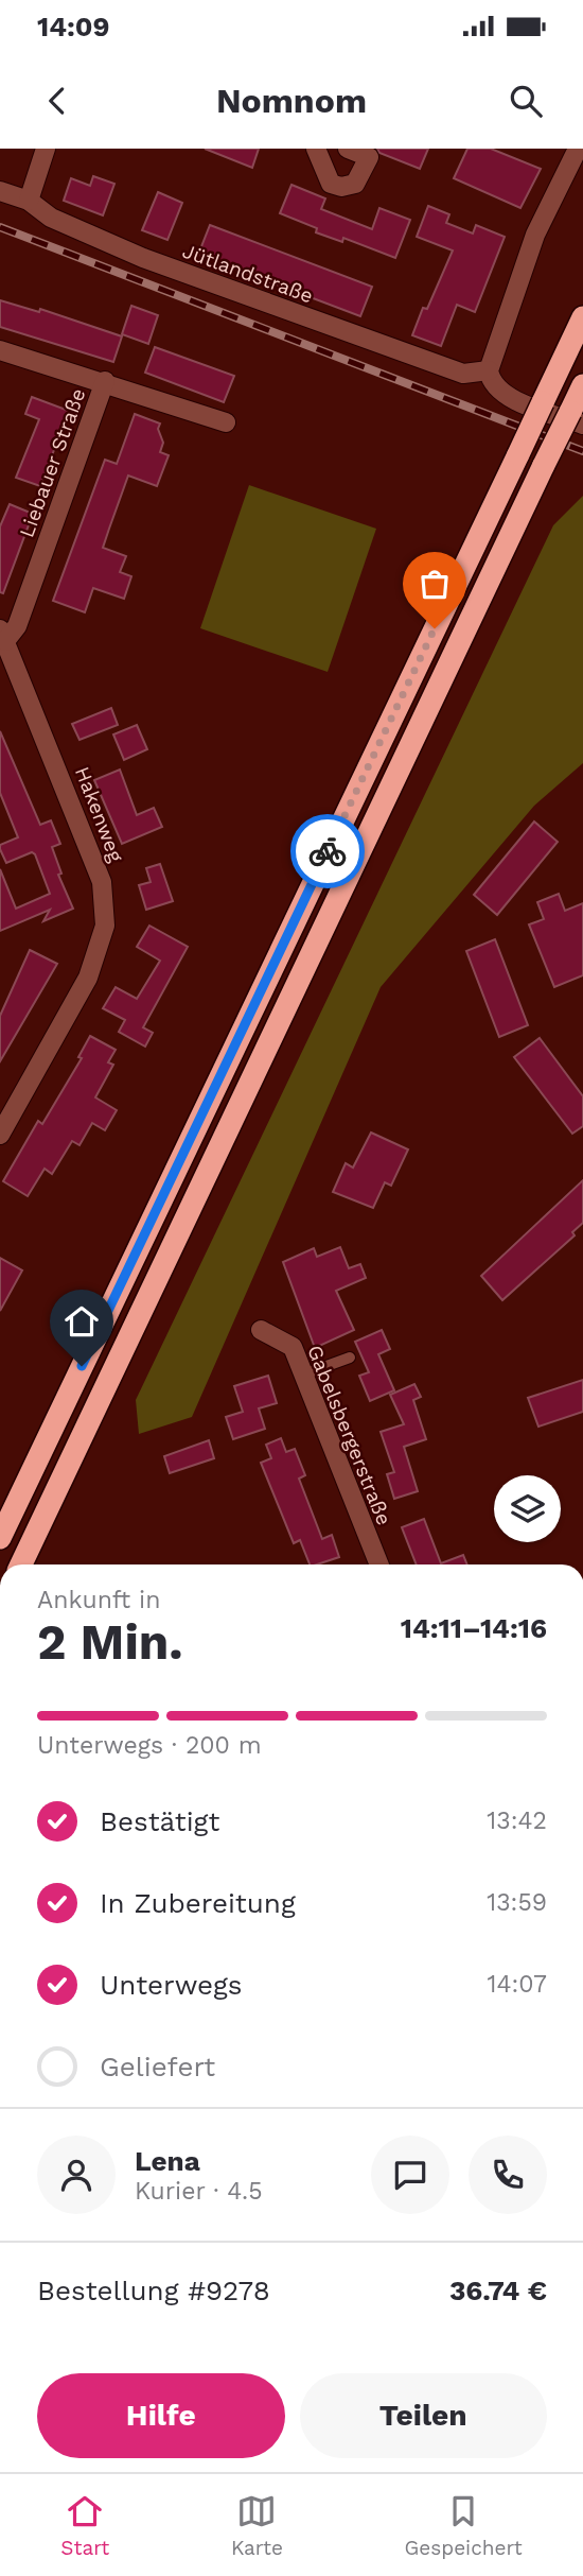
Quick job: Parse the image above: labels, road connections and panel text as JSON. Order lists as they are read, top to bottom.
{
  "streets": {
    "street": [
      "Jütlandstraße",
      "Liebauer Straße",
      "Hakenweg",
      "Gabelsbergerstraße"
    ]
  },
  "crossings": [
    ["Liebauer Straße", "Hakenweg"]
  ],
  "page": {
    "status": "14:09",
    "header": "Nomnom",
    "heading": ["2 Min.", "Ankunft in", "14:11–14:16"],
    "panel": [
      "Lena",
      "Kurier · 4.5",
      "Bestellung #9278",
      "36.74 €"
    ],
    "bar": "Unterwegs · 200 m",
    "list": [
      ["Bestätigt", "13:42"],
      ["In Zubereitung", "13:59"],
      ["Unterwegs", "14:07"],
      "Geliefert"
    ],
    "buttons": ["Hilfe", "Teilen"],
    "tabs": ["Start", "Karte", "Gespeichert"]
  }
}
